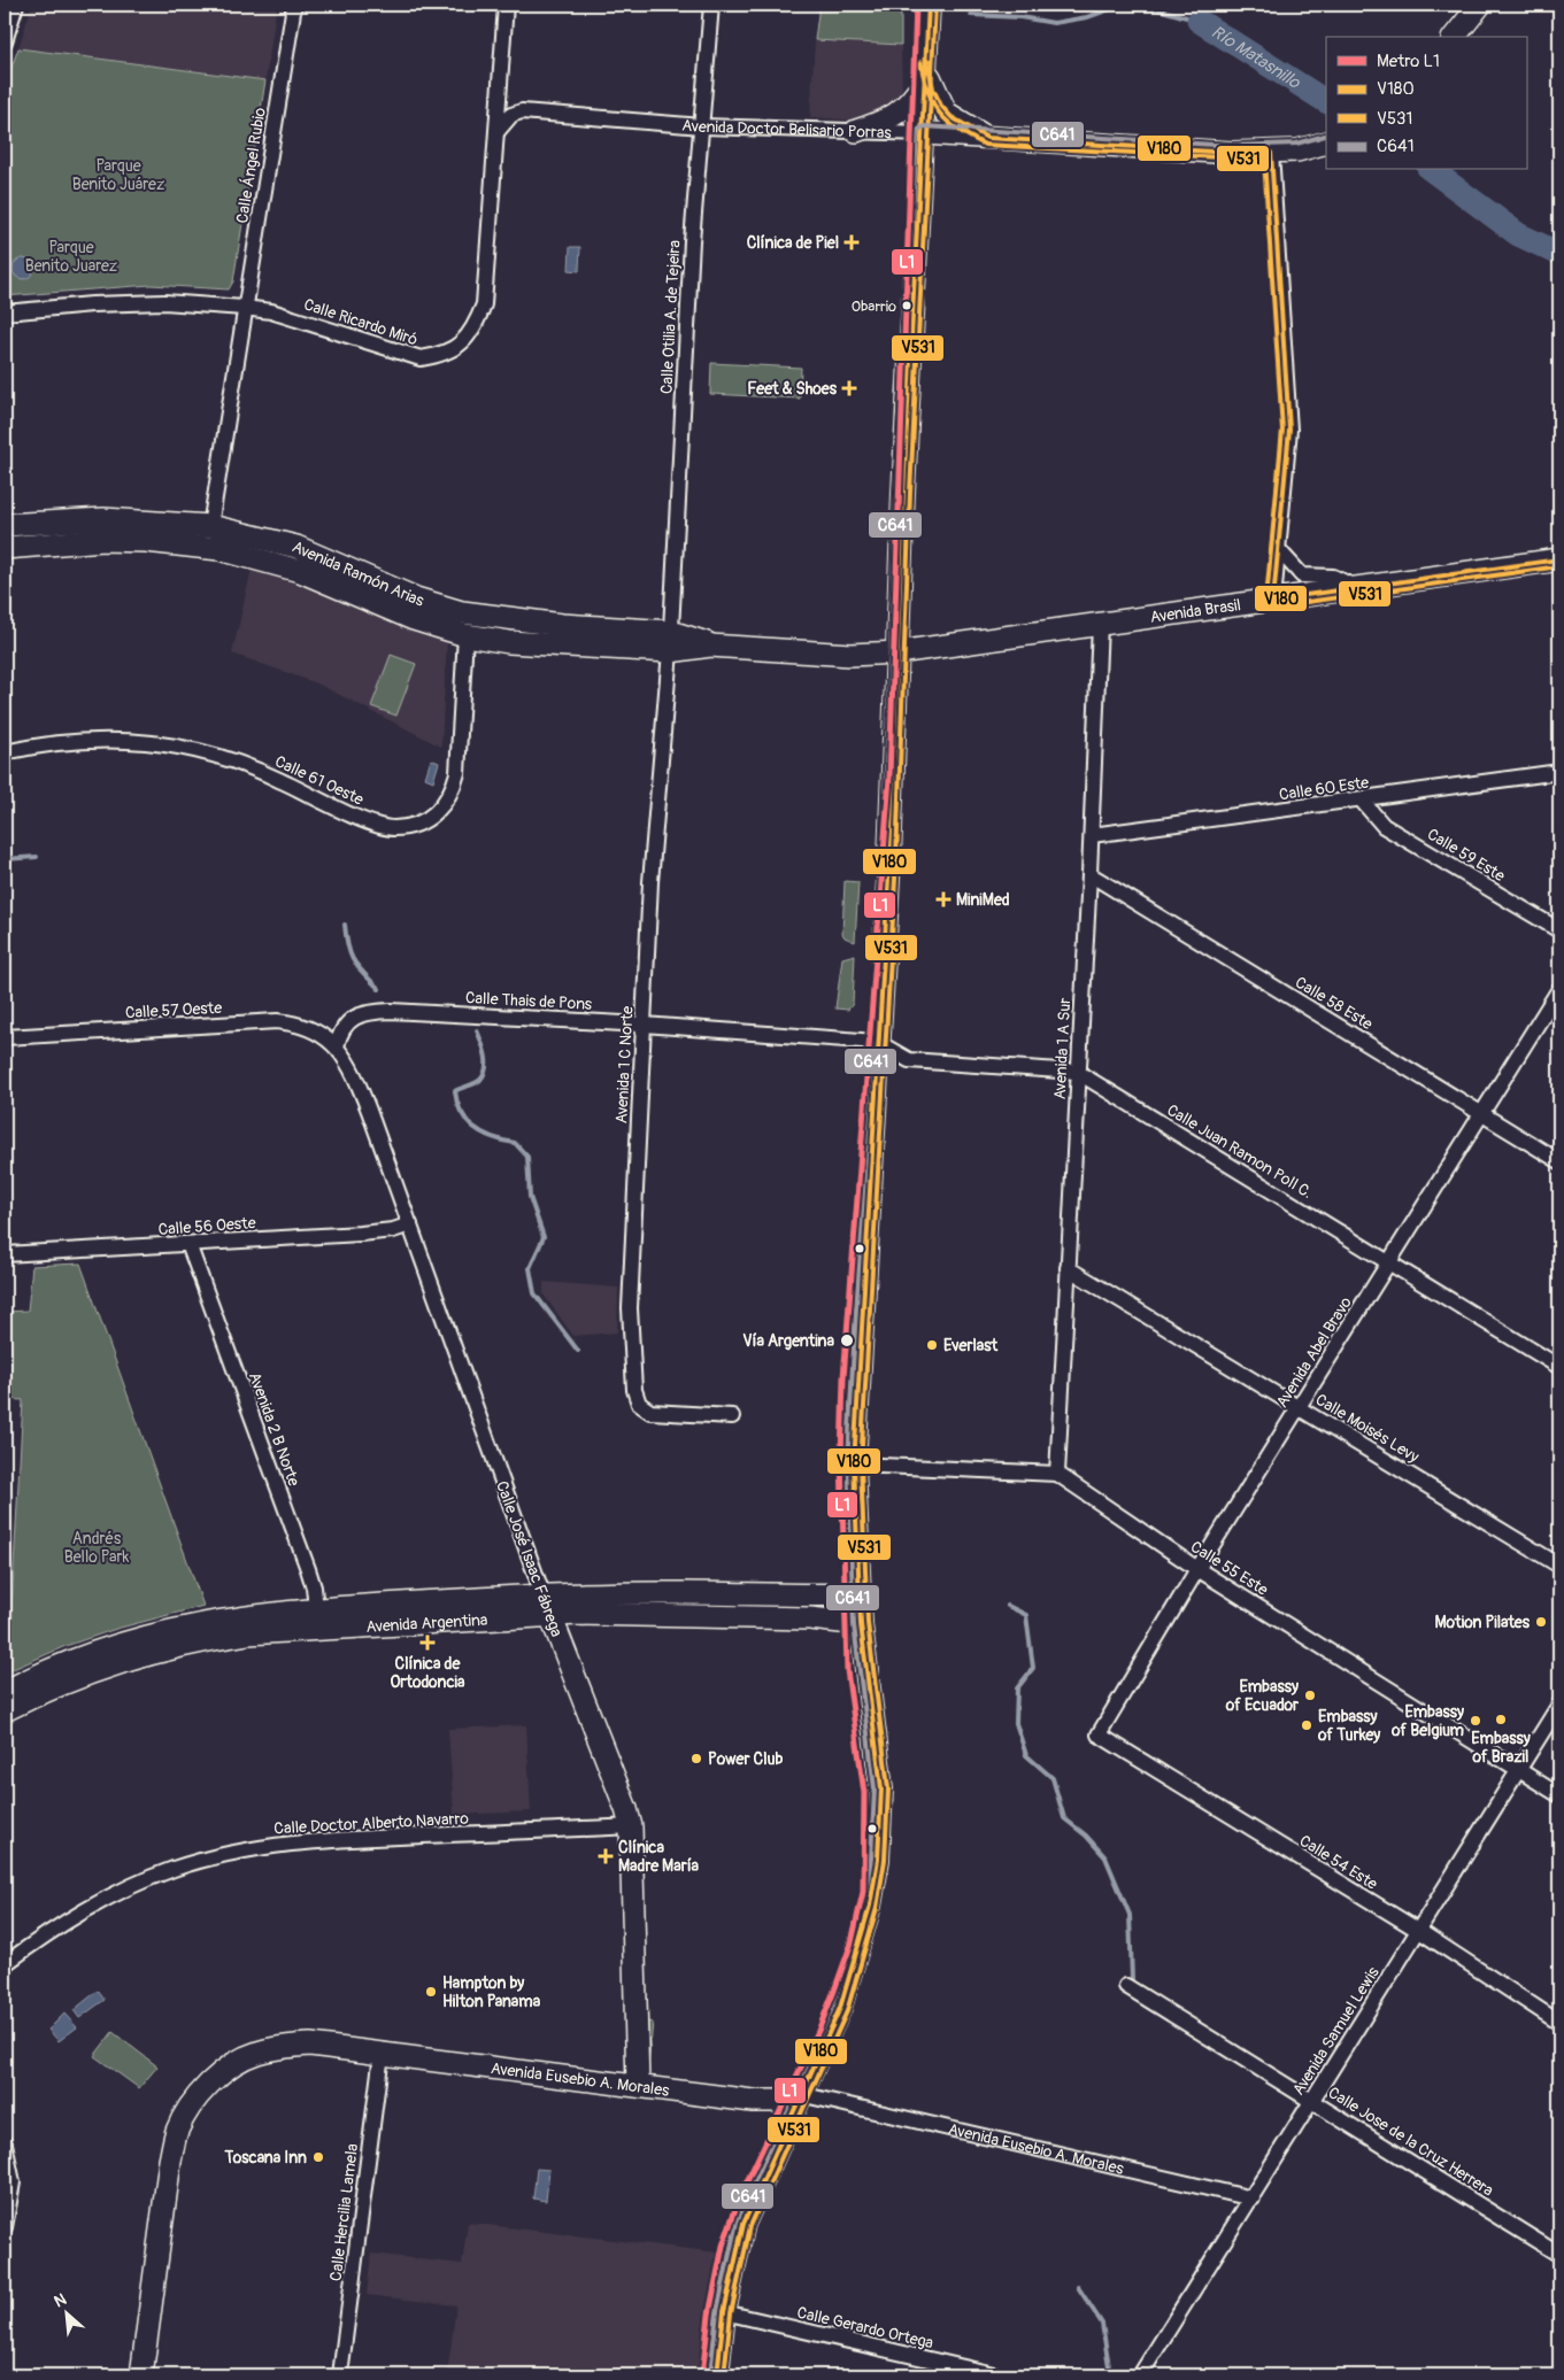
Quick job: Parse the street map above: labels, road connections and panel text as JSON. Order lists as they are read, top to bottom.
{
  "streets": {
    "main road": [
      "Avenida Doctor Belisario Porras",
      "Avenida Ramón Arias",
      "Avenida Brasil",
      "Calle José Isaac Fábrega",
      "Avenida Argentina",
      "Avenida Eusebio A. Morales"
    ],
    "street": [
      "Calle Ángel Rubio",
      "Calle Otilia A. de Tejeira",
      "Calle Ricardo Miró",
      "Calle 61 Oeste",
      "Calle 60 Este",
      "Calle 59 Este",
      "Calle Thais de Pons",
      "Calle 58 Este",
      "Calle 57 Oeste",
      "Avenida 1 A Sur",
      "Avenida 1 C Norte",
      "Calle Juan Ramon Poll C.",
      "Calle 56 Oeste",
      "Avenida Abel Bravo",
      "Calle Moisés Levy",
      "Avenida 2 B Norte",
      "Calle 55 Este",
      "Calle Doctor Alberto Navarro",
      "Calle 54 Este",
      "Avenida Samuel Lewis",
      "Calle Jose de la Cruz Herrera",
      "Calle Hercilia Lamela",
      "Calle Gerardo Ortega"
    ]
  },
  "crossings": [
    ["Avenida Doctor Belisario Porras", "Calle Otilia A. de Tejeira"],
    ["Calle Ángel Rubio", "Calle Ricardo Miró"],
    ["Calle Ángel Rubio", "Avenida Ramón Arias"],
    ["Calle Otilia A. de Tejeira", "Avenida Ramón Arias"],
    ["Calle Otilia A. de Tejeira", "Avenida 1 C Norte"],
    ["Avenida Ramón Arias", "Avenida Brasil"],
    ["Avenida Ramón Arias", "Calle 61 Oeste"],
    ["Avenida Ramón Arias", "Avenida 1 C Norte"],
    ["Avenida Brasil", "Avenida 1 A Sur"],
    ["Calle 60 Este", "Calle 59 Este"],
    ["Calle 60 Este", "Avenida 1 A Sur"],
    ["Calle Thais de Pons", "Calle 57 Oeste"],
    ["Calle Thais de Pons", "Avenida 1 C Norte"],
    ["Calle Thais de Pons", "Calle Juan Ramon Poll C."],
    ["Calle Thais de Pons", "Calle José Isaac Fábrega"],
    ["Calle 58 Este", "Avenida 1 A Sur"],
    ["Calle 58 Este", "Avenida Abel Bravo"],
    ["Calle 57 Oeste", "Calle José Isaac Fábrega"],
    ["Avenida 1 A Sur", "Calle Juan Ramon Poll C."],
    ["Avenida 1 A Sur", "Calle Moisés Levy"],
    ["Avenida 1 A Sur", "Calle 55 Este"],
    ["Calle Juan Ramon Poll C.", "Avenida Abel Bravo"],
    ["Calle 56 Oeste", "Avenida 2 B Norte"],
    ["Calle 56 Oeste", "Calle José Isaac Fábrega"],
    ["Avenida Abel Bravo", "Calle Moisés Levy"],
    ["Avenida Abel Bravo", "Calle 55 Este"],
    ["Avenida Abel Bravo", "Calle 54 Este"],
    ["Avenida 2 B Norte", "Avenida Argentina"],
    ["Calle José Isaac Fábrega", "Avenida Argentina"],
    ["Calle José Isaac Fábrega", "Calle Doctor Alberto Navarro"],
    ["Calle José Isaac Fábrega", "Avenida Eusebio A. Morales"],
    ["Calle 55 Este", "Avenida Samuel Lewis"],
    ["Calle 54 Este", "Avenida Samuel Lewis"],
    ["Avenida Samuel Lewis", "Avenida Eusebio A. Morales"],
    ["Avenida Samuel Lewis", "Calle Jose de la Cruz Herrera"],
    ["Avenida Eusebio A. Morales", "Calle Hercilia Lamela"]
  ],
  "water": ["Río Matasnillo"],
  "parks": ["Parque Benito Juárez", "Parque Benito Juarez", "Andrés Bello Park"],
  "places": {
    "health": [
      "Clínica de Piel",
      "Feet & Shoes",
      "MiniMed",
      "Clínica de Ortodoncia",
      "Clínica Madre María"
    ],
    "other": [
      "Obarrio",
      "Vía Argentina",
      "Everlast",
      "Motion Pilates",
      "Embassy of Ecuador",
      "Embassy of Brazil",
      "Embassy of Belgium",
      "Embassy of Turkey",
      "Power Club",
      "Hampton by Hilton Panama",
      "Toscana Inn"
    ]
  },
  "lines": [
    "metro line L1",
    "transit line V180",
    "transit line V531",
    "transit line C641"
  ],
  "legend": [
    "Metro L1",
    "V180",
    "V531",
    "C641"
  ],
  "north": "top left"
}
